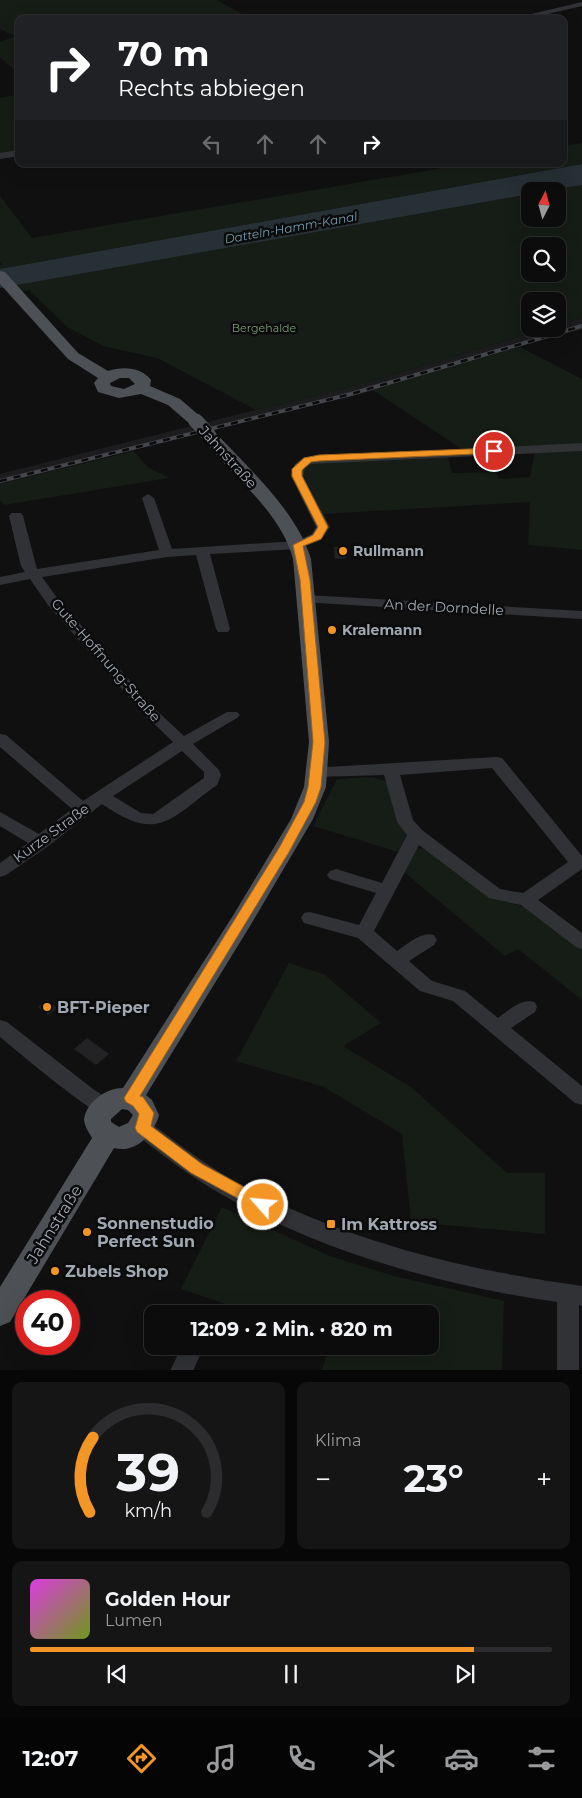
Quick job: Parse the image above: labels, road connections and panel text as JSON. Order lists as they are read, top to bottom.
{
  "streets": {
    "main road": ["Jahnstraße"],
    "street": ["An der Dorndelle", "Gute-Hoffnung-Straße", "Kurze Straße"]
  },
  "crossings": [
    ["Jahnstraße", "An der Dorndelle"],
    ["Gute-Hoffnung-Straße", "Kurze Straße"]
  ],
  "water": ["Datteln-Hamm-Kanal"],
  "parks": ["Bergehalde"],
  "places": {
    "other": [
      "Rullmann",
      "Kralemann",
      "BFT-Pieper",
      "Sonnenstudio Perfect Sun",
      "Zubels Shop"
    ],
    "transit": ["Im Kattross"]
  },
  "north": "top",
  "page": {
    "turn": ["70 m", "Rechts abbiegen"],
    "limit": "40",
    "trip": "12:09 · 2 Min. · 820 m",
    "tile": "Klima",
    "heat": ["−", "23°", "+"],
    "song": ["Golden Hour", "Lumen"],
    "tabs": "12:07",
    "gauge": ["39", "km/h"]
  }
}
